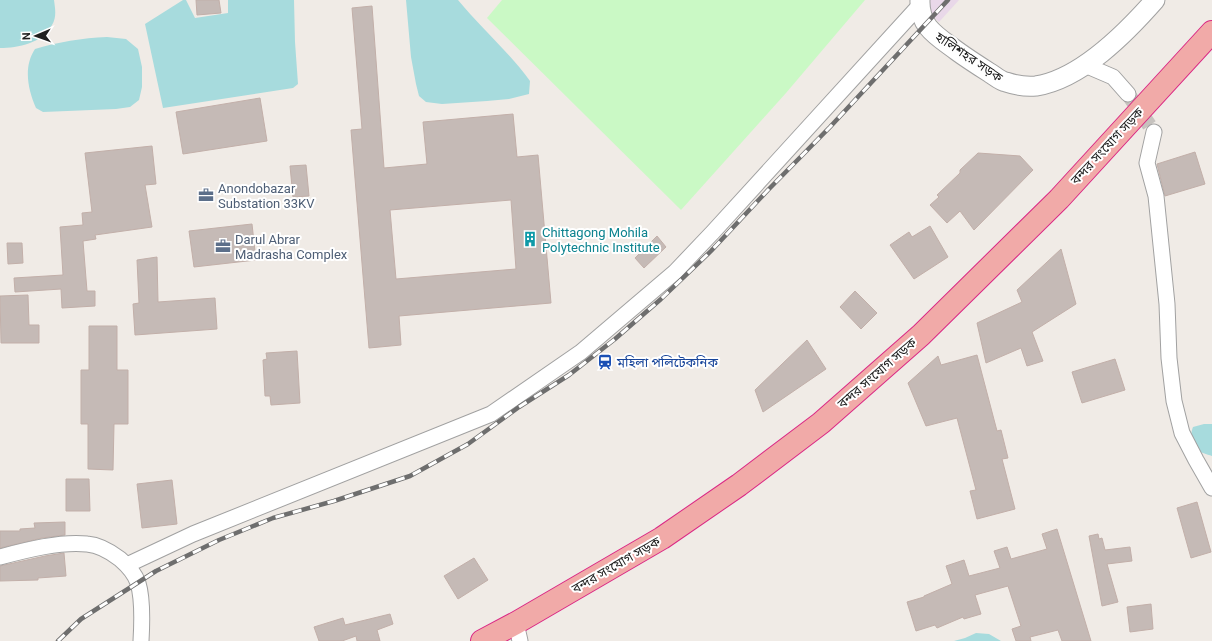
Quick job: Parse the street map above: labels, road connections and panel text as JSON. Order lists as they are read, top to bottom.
{
  "streets": {
    "highway": ["বন্দর সংযোগ সড়ক"],
    "street": ["হালিশহর সড়ক"]
  },
  "places": {
    "office": ["Anondobazar Substation 33KV", "Darul Abrar Madrasha Complex"],
    "building": ["Chittagong Mohila Polytechnic Institute"],
    "station": ["মহিলা পলিটেকনিক"]
  },
  "north": "left"
}
